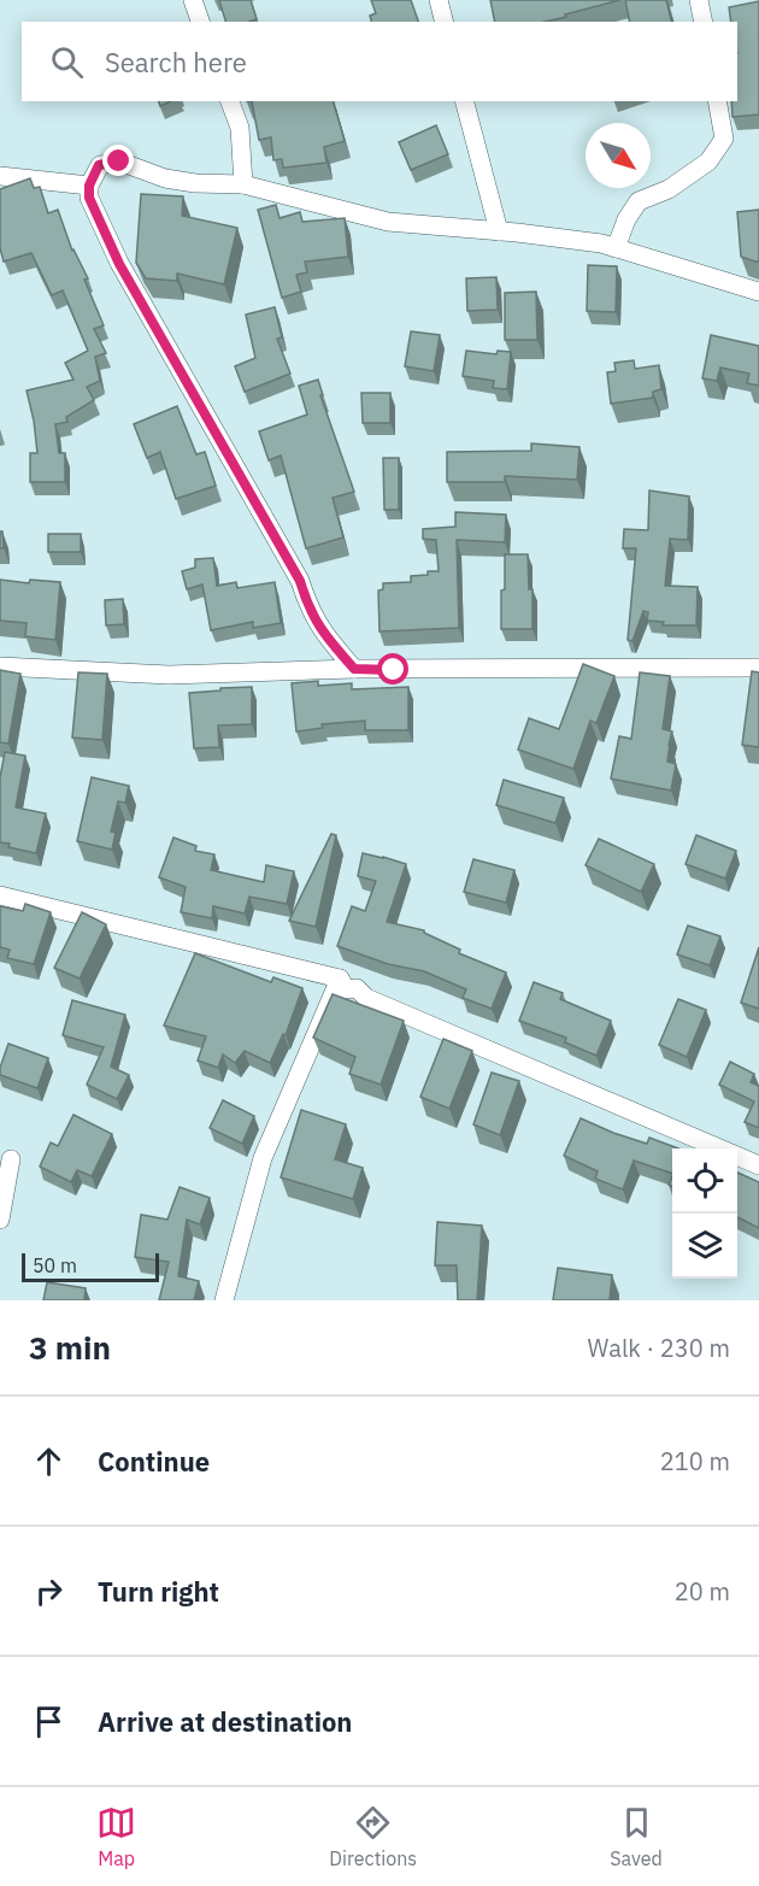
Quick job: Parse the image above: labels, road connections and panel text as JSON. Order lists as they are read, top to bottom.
{
  "scale_bar": "50 m",
  "north": "bottom right",
  "page": {
    "search": "Search here",
    "scale": "50 m",
    "heading": ["3 min", "Walk · 230 m"],
    "list": [
      ["Continue", "210 m"],
      ["Turn right", "20 m"],
      "Arrive at destination"
    ],
    "nav": ["Map", "Directions", "Saved"]
  }
}
